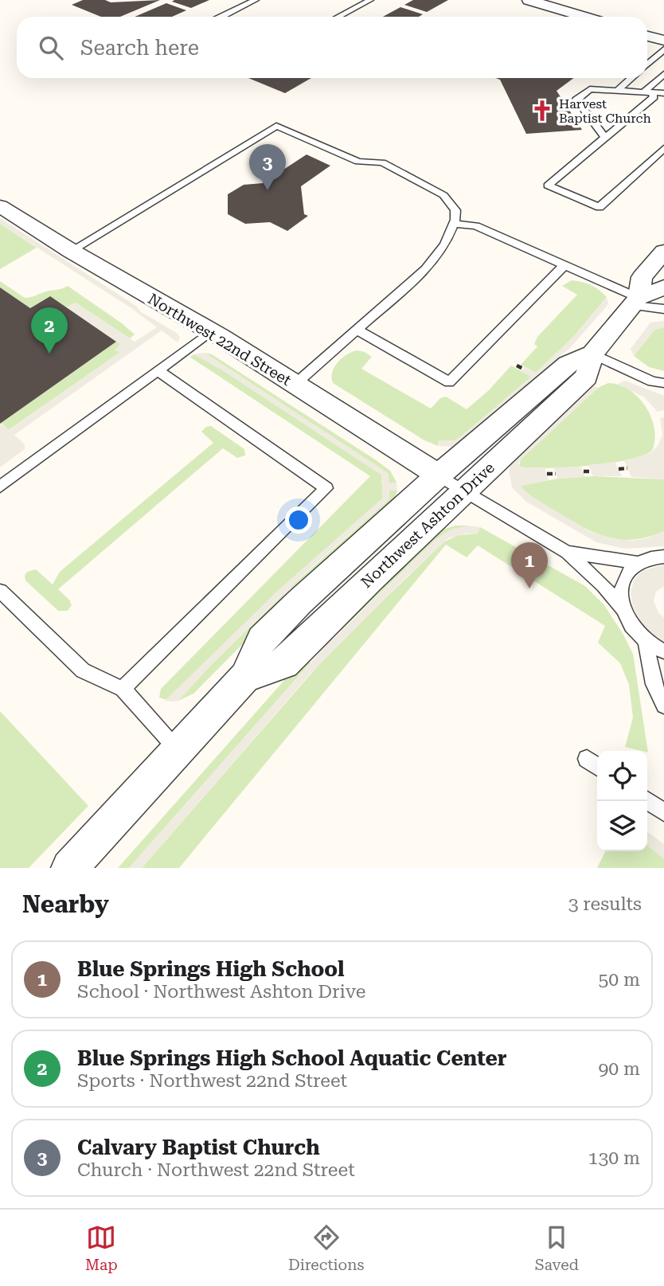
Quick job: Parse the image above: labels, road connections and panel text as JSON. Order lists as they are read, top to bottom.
{
  "streets": {
    "street": ["Northwest 22nd Street", "Northwest Ashton Drive"]
  },
  "crossings": [
    ["Northwest 22nd Street", "Northwest Ashton Drive"]
  ],
  "places": {
    "church": ["Harvest Baptist Church"]
  },
  "page": {
    "search": "Search here",
    "pins": ["3", "2", "1"],
    "heading": ["Nearby", "3 results"],
    "list": [
      {
        "mark": "1",
        "name": "Blue Springs High School",
        "note": "School · Northwest Ashton Drive",
        "value": "50 m"
      },
      {
        "mark": "2",
        "name": "Blue Springs High School Aquatic Center",
        "note": "Sports · Northwest 22nd Street",
        "value": "90 m"
      },
      {
        "mark": "3",
        "name": "Calvary Baptist Church",
        "note": "Church · Northwest 22nd Street",
        "value": "130 m"
      }
    ],
    "nav": ["Map", "Directions", "Saved"]
  }
}
